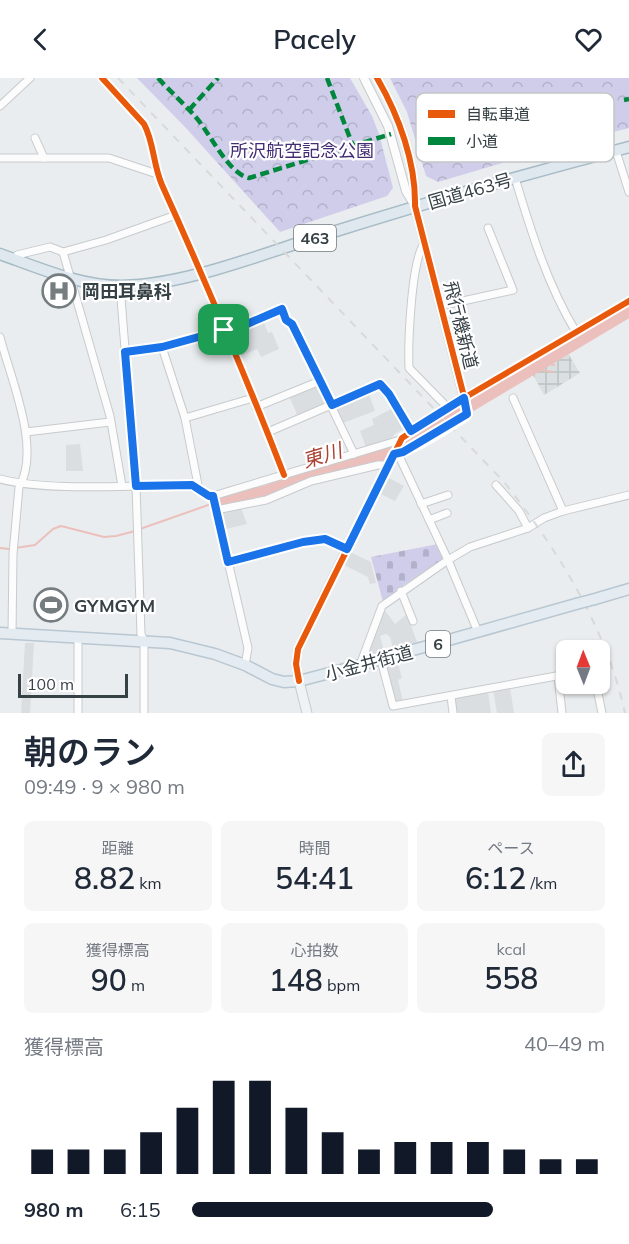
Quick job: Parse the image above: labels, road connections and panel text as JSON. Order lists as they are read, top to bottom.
{
  "streets": {
    "highway": ["国道463号", "463"],
    "main road": ["6", "小金井街道"],
    "street": ["飛行機新道"]
  },
  "crossings": [
    ["国道463号", "飛行機新道"]
  ],
  "water": ["東川"],
  "parks": ["所沢航空記念公園"],
  "places": {
    "hospital": ["岡田耳鼻科"],
    "sports": ["GYMGYM"]
  },
  "legend": ["自転車道", "小道"],
  "scale_bar": "100 m",
  "north": "top",
  "page": {
    "header": "Pacely",
    "scale": "100 m",
    "heading": ["朝のラン", "09:49 · 9 × 980 m"],
    "stats": [
      ["距離", "8.82 km"],
      ["時間", "54:41"],
      ["ペース", "6:12 /km"],
      ["獲得標高", "90 m"],
      ["心拍数", "148 bpm"],
      ["kcal", "558"]
    ],
    "chart": ["獲得標高", "40–49 m"],
    "list": [
      {
        "name": "980 m",
        "note": "6:15"
      }
    ]
  }
}
